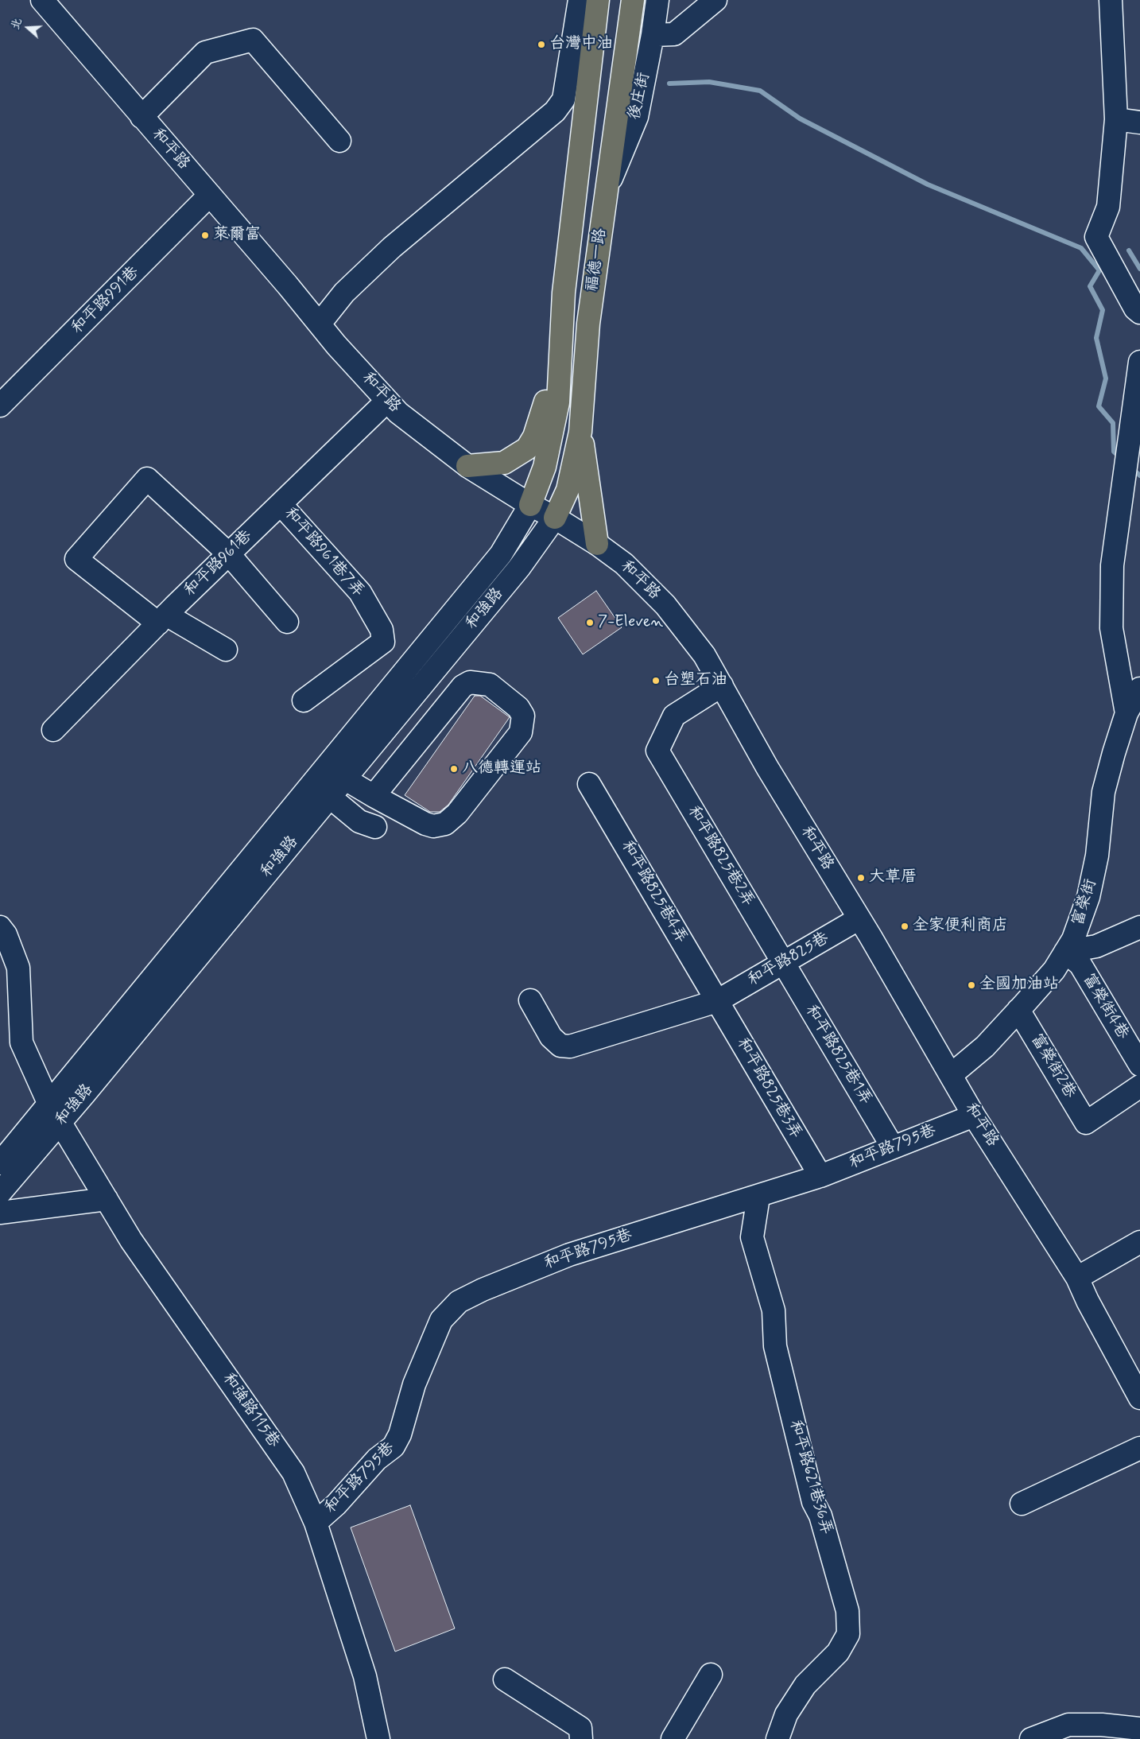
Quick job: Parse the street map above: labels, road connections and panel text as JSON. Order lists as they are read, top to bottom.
{
  "streets": {
    "main road": ["福德一路"],
    "street": [
      "後庄街",
      "和平路",
      "和平路991巷",
      "和平路961巷7弄",
      "和平路961巷",
      "和強路",
      "和平路825巷2弄",
      "和平路825巷4弄",
      "富榮街",
      "和平路825巷",
      "富榮街4巷",
      "和平路825巷1弄",
      "富榮街2巷",
      "和平路825巷3弄",
      "和平路795巷",
      "和強路115巷",
      "和平路621巷36弄"
    ]
  },
  "crossings": [
    ["後庄街", "福德一路"],
    ["和平路", "福德一路"],
    ["和平路", "和平路991巷"],
    ["和平路", "和平路961巷"],
    ["和平路", "和強路"],
    ["和平路", "和平路825巷2弄"],
    ["和平路", "富榮街"],
    ["和平路", "和平路825巷"],
    ["和平路", "和平路795巷"],
    ["福德一路", "和強路"],
    ["和平路961巷7弄", "和平路961巷"],
    ["和強路", "和強路115巷"],
    ["和平路825巷2弄", "和平路825巷"],
    ["和平路825巷2弄", "和平路825巷1弄"],
    ["和平路825巷4弄", "和平路825巷"],
    ["和平路825巷4弄", "和平路825巷3弄"],
    ["富榮街", "富榮街4巷"],
    ["富榮街", "富榮街2巷"],
    ["和平路825巷", "和平路825巷1弄"],
    ["和平路825巷", "和平路825巷3弄"],
    ["和平路825巷1弄", "和平路795巷"],
    ["和平路825巷3弄", "和平路795巷"],
    ["和平路795巷", "和強路115巷"],
    ["和平路795巷", "和平路621巷36弄"]
  ],
  "places": [
    "台灣中油",
    "萊爾富",
    "7-Eleven",
    "台塑石油",
    "八德轉運站",
    "大草厝",
    "全家便利商店",
    "全國加油站"
  ],
  "north": "left"
}
